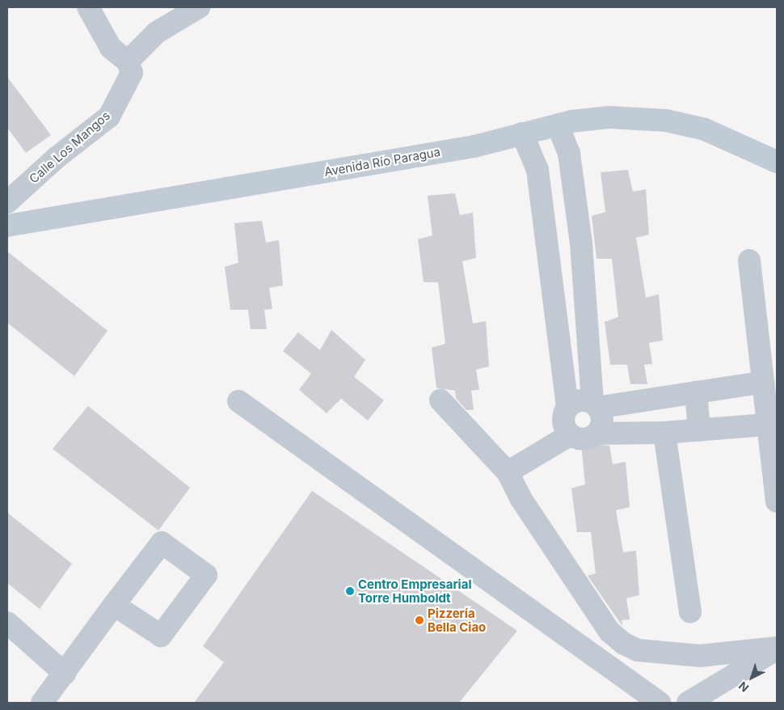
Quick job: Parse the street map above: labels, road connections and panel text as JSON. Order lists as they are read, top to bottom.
{
  "streets": {
    "main road": ["Avenida Río Paragua"],
    "street": ["Calle Los Mangos"]
  },
  "places": ["Centro Empresarial Torre Humboldt", "Pizzería Bella Ciao"],
  "north": "bottom left"
}
